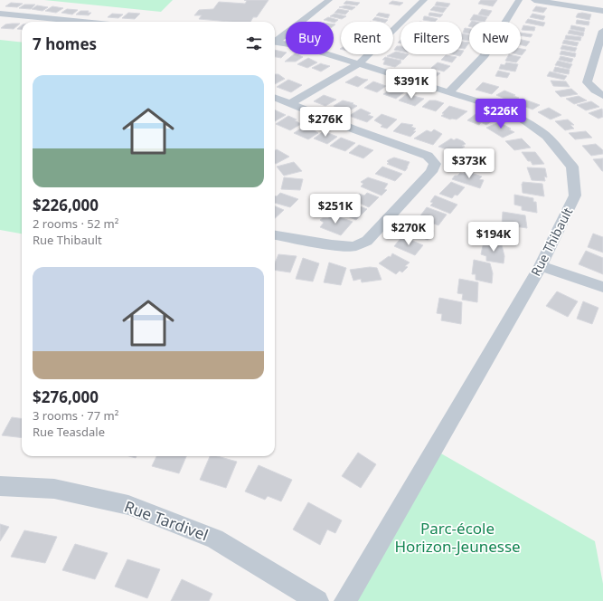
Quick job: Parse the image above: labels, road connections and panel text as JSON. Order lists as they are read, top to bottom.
{
  "streets": {
    "street": ["Rue Thibault", "Rue Tardivel"]
  },
  "parks": ["Parc-école Horizon-Jeunesse"],
  "page": {
    "chip": [
      "Buy",
      "Rent",
      "Filters",
      "New"
    ],
    "heading": "7 homes",
    "list": [
      {
        "name": "$226,000",
        "note": "2 rooms · 52 m² · Rue Thibault"
      },
      {
        "name": "$276,000",
        "note": "3 rooms · 77 m² · Rue Teasdale"
      }
    ],
    "price": [
      "$391K",
      "$226K",
      "$276K",
      "$373K",
      "$251K",
      "$270K",
      "$194K"
    ]
  }
}
